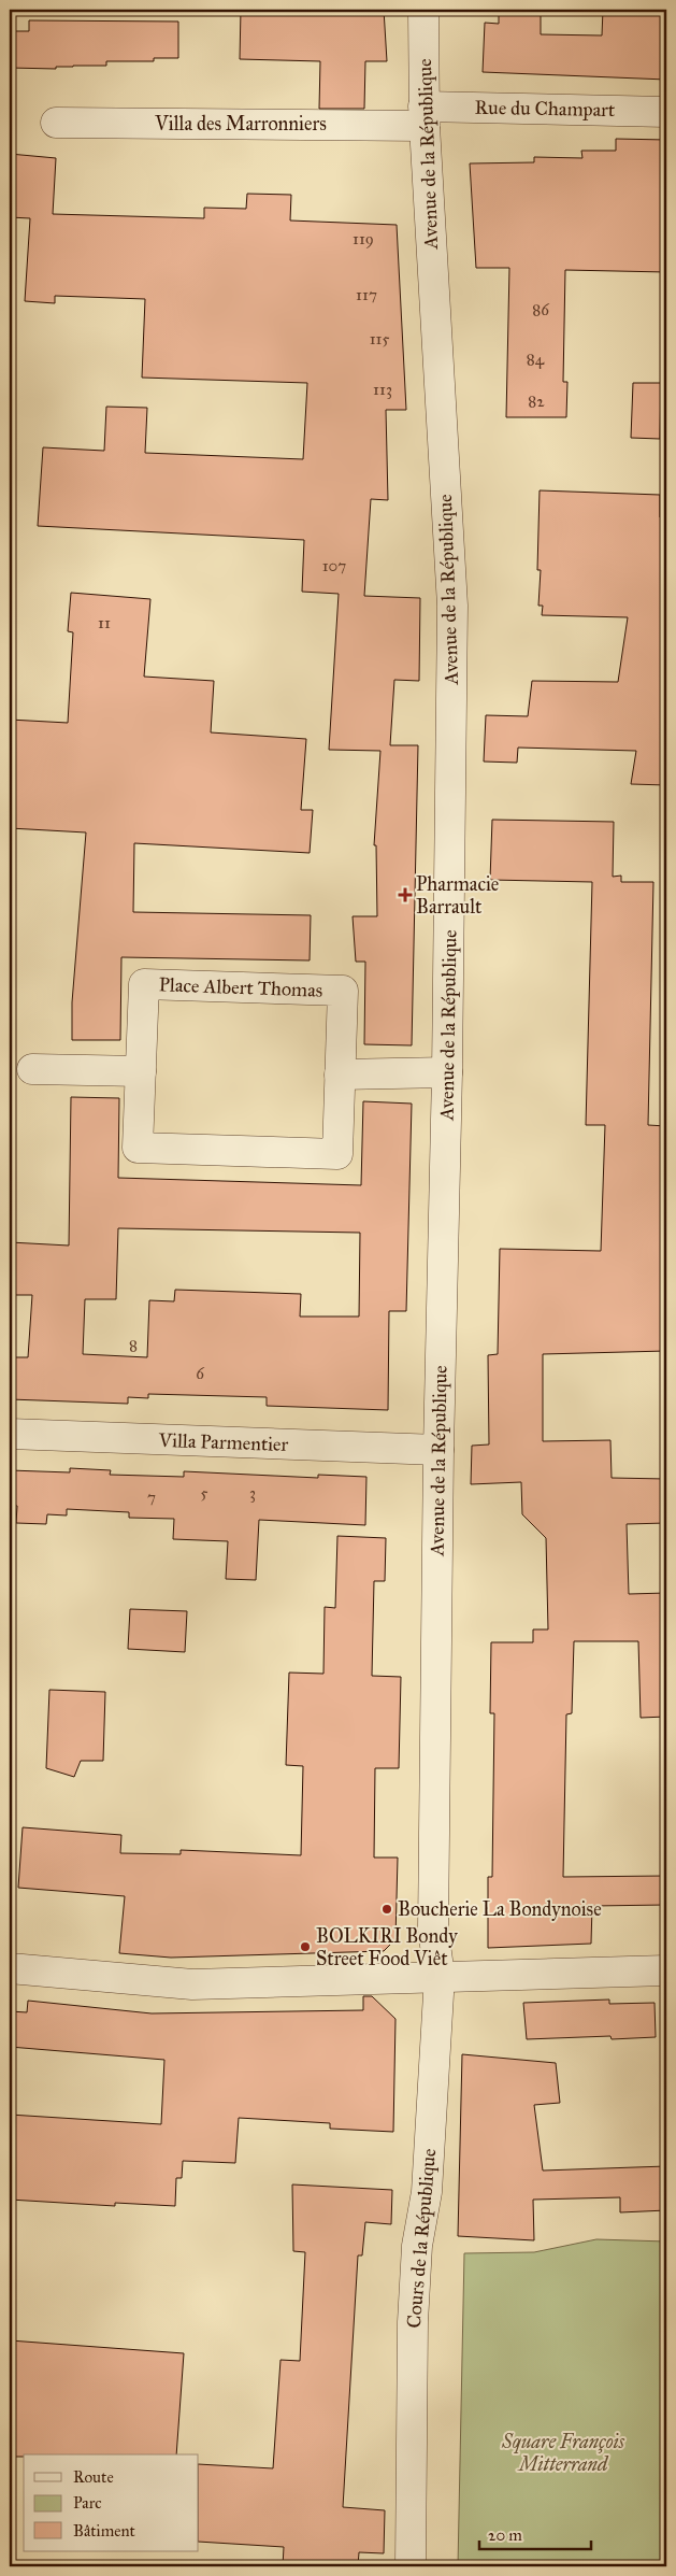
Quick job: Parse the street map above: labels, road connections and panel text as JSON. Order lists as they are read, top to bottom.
{
  "streets": {
    "street": [
      "Rue du Champart",
      "Villa des Marronniers",
      "Avenue de la République",
      "Place Albert Thomas",
      "Villa Parmentier",
      "Cours de la République"
    ]
  },
  "crossings": [
    ["Rue du Champart", "Villa des Marronniers"],
    ["Rue du Champart", "Avenue de la République"],
    ["Villa des Marronniers", "Avenue de la République"],
    ["Avenue de la République", "Villa Parmentier"],
    ["Avenue de la République", "Cours de la République"]
  ],
  "parks": ["Square François Mitterrand"],
  "places": {
    "health": ["Pharmacie Barrault"],
    "other": ["Boucherie La Bondynoise", "BOLKIRI Bondy Street Food Viêt"]
  },
  "house_numbers": [
    "119",
    "117",
    "86",
    "115",
    "84",
    "113",
    "82",
    "107",
    "11",
    "8",
    "6",
    "5",
    "3",
    "7"
  ],
  "legend": ["Route", "Parc", "Bâtiment"],
  "scale_bar": "20 m"
}
